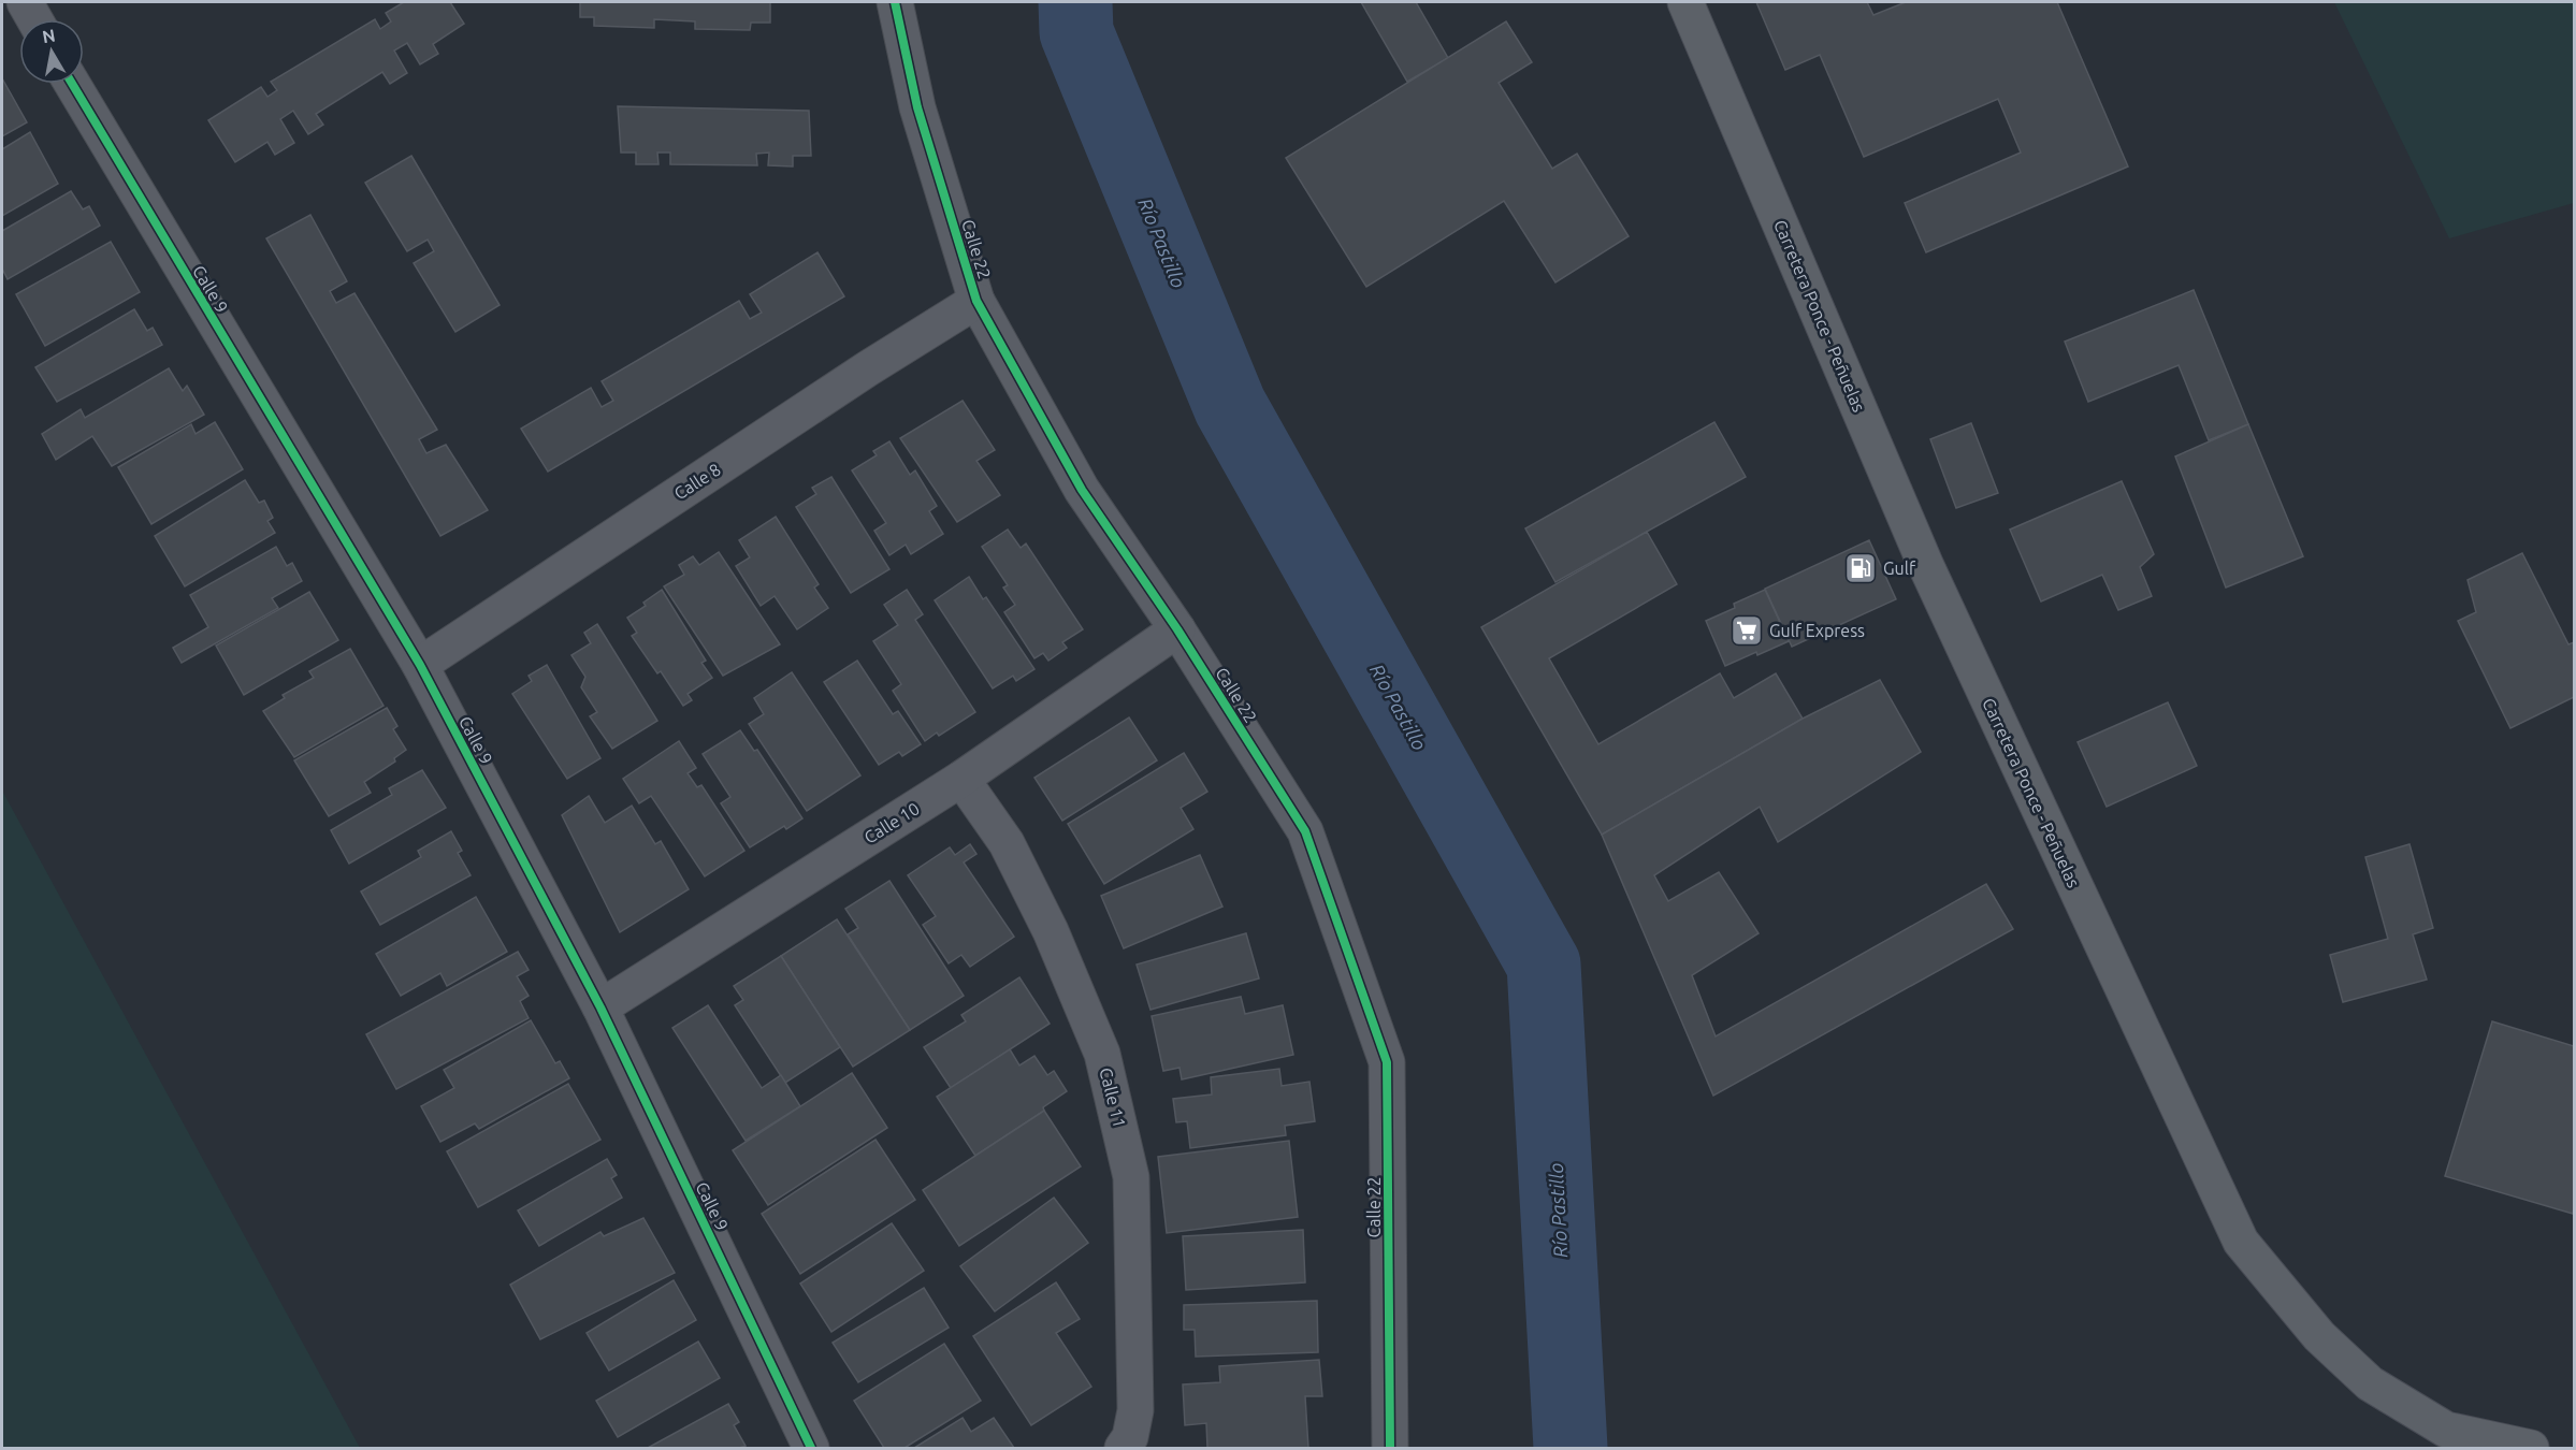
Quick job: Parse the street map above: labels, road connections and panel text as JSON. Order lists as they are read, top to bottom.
{
  "streets": {
    "main road": ["Carretera Ponce - Peñuelas"],
    "street": [
      "Calle 22",
      "Calle 9",
      "Calle 8",
      "Calle 10",
      "Calle 11"
    ]
  },
  "crossings": [
    ["Calle 22", "Calle 8"],
    ["Calle 22", "Calle 10"],
    ["Calle 9", "Calle 8"],
    ["Calle 9", "Calle 10"],
    ["Calle 10", "Calle 11"]
  ],
  "water": ["Río Pastillo"],
  "places": {
    "fuel station": ["Gulf"],
    "supermarket": ["Gulf Express"]
  },
  "north": "top"
}
